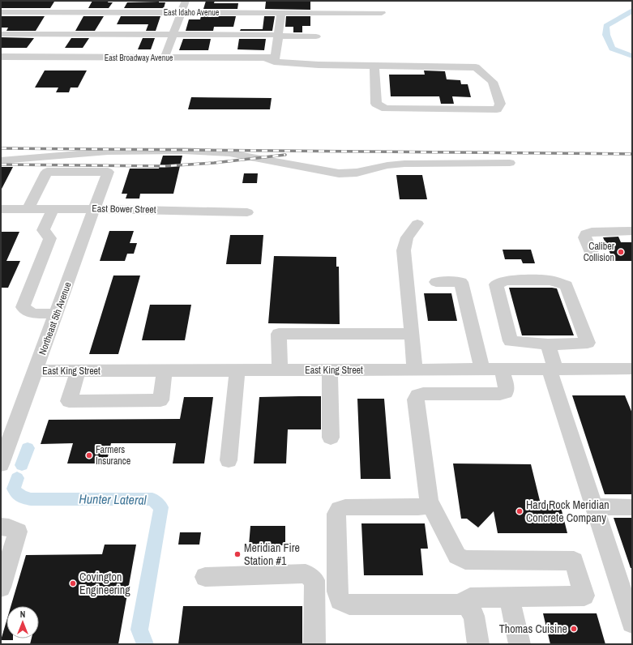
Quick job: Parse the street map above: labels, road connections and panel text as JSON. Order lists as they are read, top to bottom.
{
  "streets": {
    "street": [
      "East Idaho Avenue",
      "East Broadway Avenue",
      "East Bower Street",
      "Northeast 5th Avenue",
      "East King Street"
    ]
  },
  "crossings": [
    ["East Bower Street", "Northeast 5th Avenue"],
    ["Northeast 5th Avenue", "East King Street"]
  ],
  "water": ["Hunter Lateral"],
  "places": [
    "Caliber Collision",
    "Farmers Insurance",
    "Hard Rock Meridian Concrete Company",
    "Meridian Fire Station #1",
    "Covington Engineering",
    "Thomas Cuisine"
  ],
  "north": "top"
}
